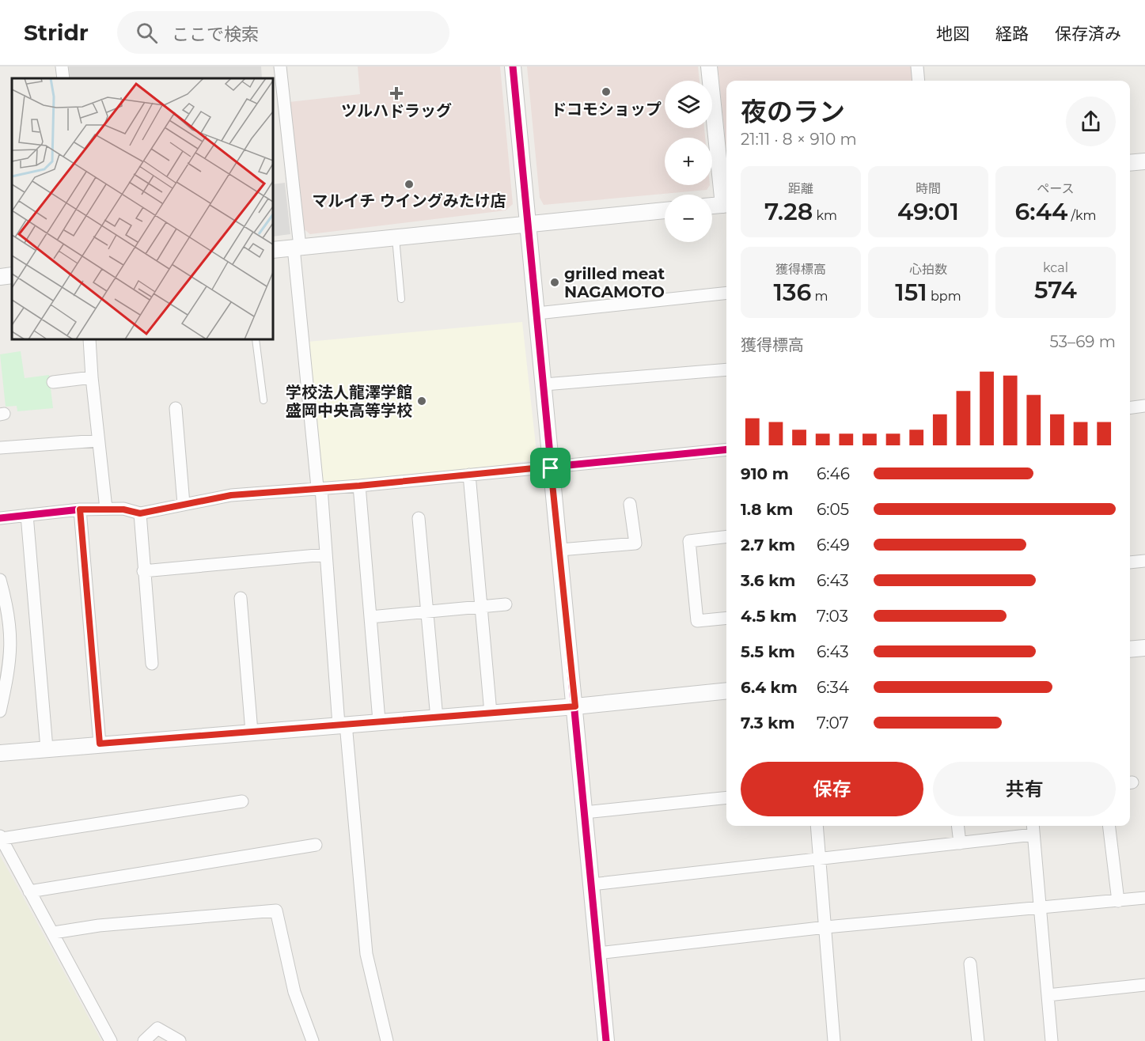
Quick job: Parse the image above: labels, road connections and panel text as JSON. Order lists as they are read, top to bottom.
{
  "places": {
    "other": [
      "ドコモショップ",
      "マルイチ ウイングみたけ店",
      "grilled meat NAGAMOTO",
      "学校法人龍澤学館 盛岡中央高等学校"
    ],
    "health": ["ツルハドラッグ"]
  },
  "page": {
    "header": "Stridr",
    "search": "ここで検索",
    "nav": ["地図", "経路", "保存済み"],
    "map_buttons": ["+", "−"],
    "heading": ["夜のラン", "21:11 · 8 × 910 m"],
    "stats": [
      ["距離", "7.28 km"],
      ["時間", "49:01"],
      ["ペース", "6:44 /km"],
      ["獲得標高", "136 m"],
      ["心拍数", "151 bpm"],
      ["kcal", "574"]
    ],
    "chart": ["獲得標高", "53–69 m"],
    "list": [
      {
        "name": "910 m",
        "note": "6:46"
      },
      {
        "name": "1.8 km",
        "note": "6:05"
      },
      {
        "name": "2.7 km",
        "note": "6:49"
      },
      {
        "name": "3.6 km",
        "note": "6:43"
      },
      {
        "name": "4.5 km",
        "note": "7:03"
      },
      {
        "name": "5.5 km",
        "note": "6:43"
      },
      {
        "name": "6.4 km",
        "note": "6:34"
      },
      {
        "name": "7.3 km",
        "note": "7:07"
      }
    ],
    "buttons": ["保存", "共有"]
  }
}
